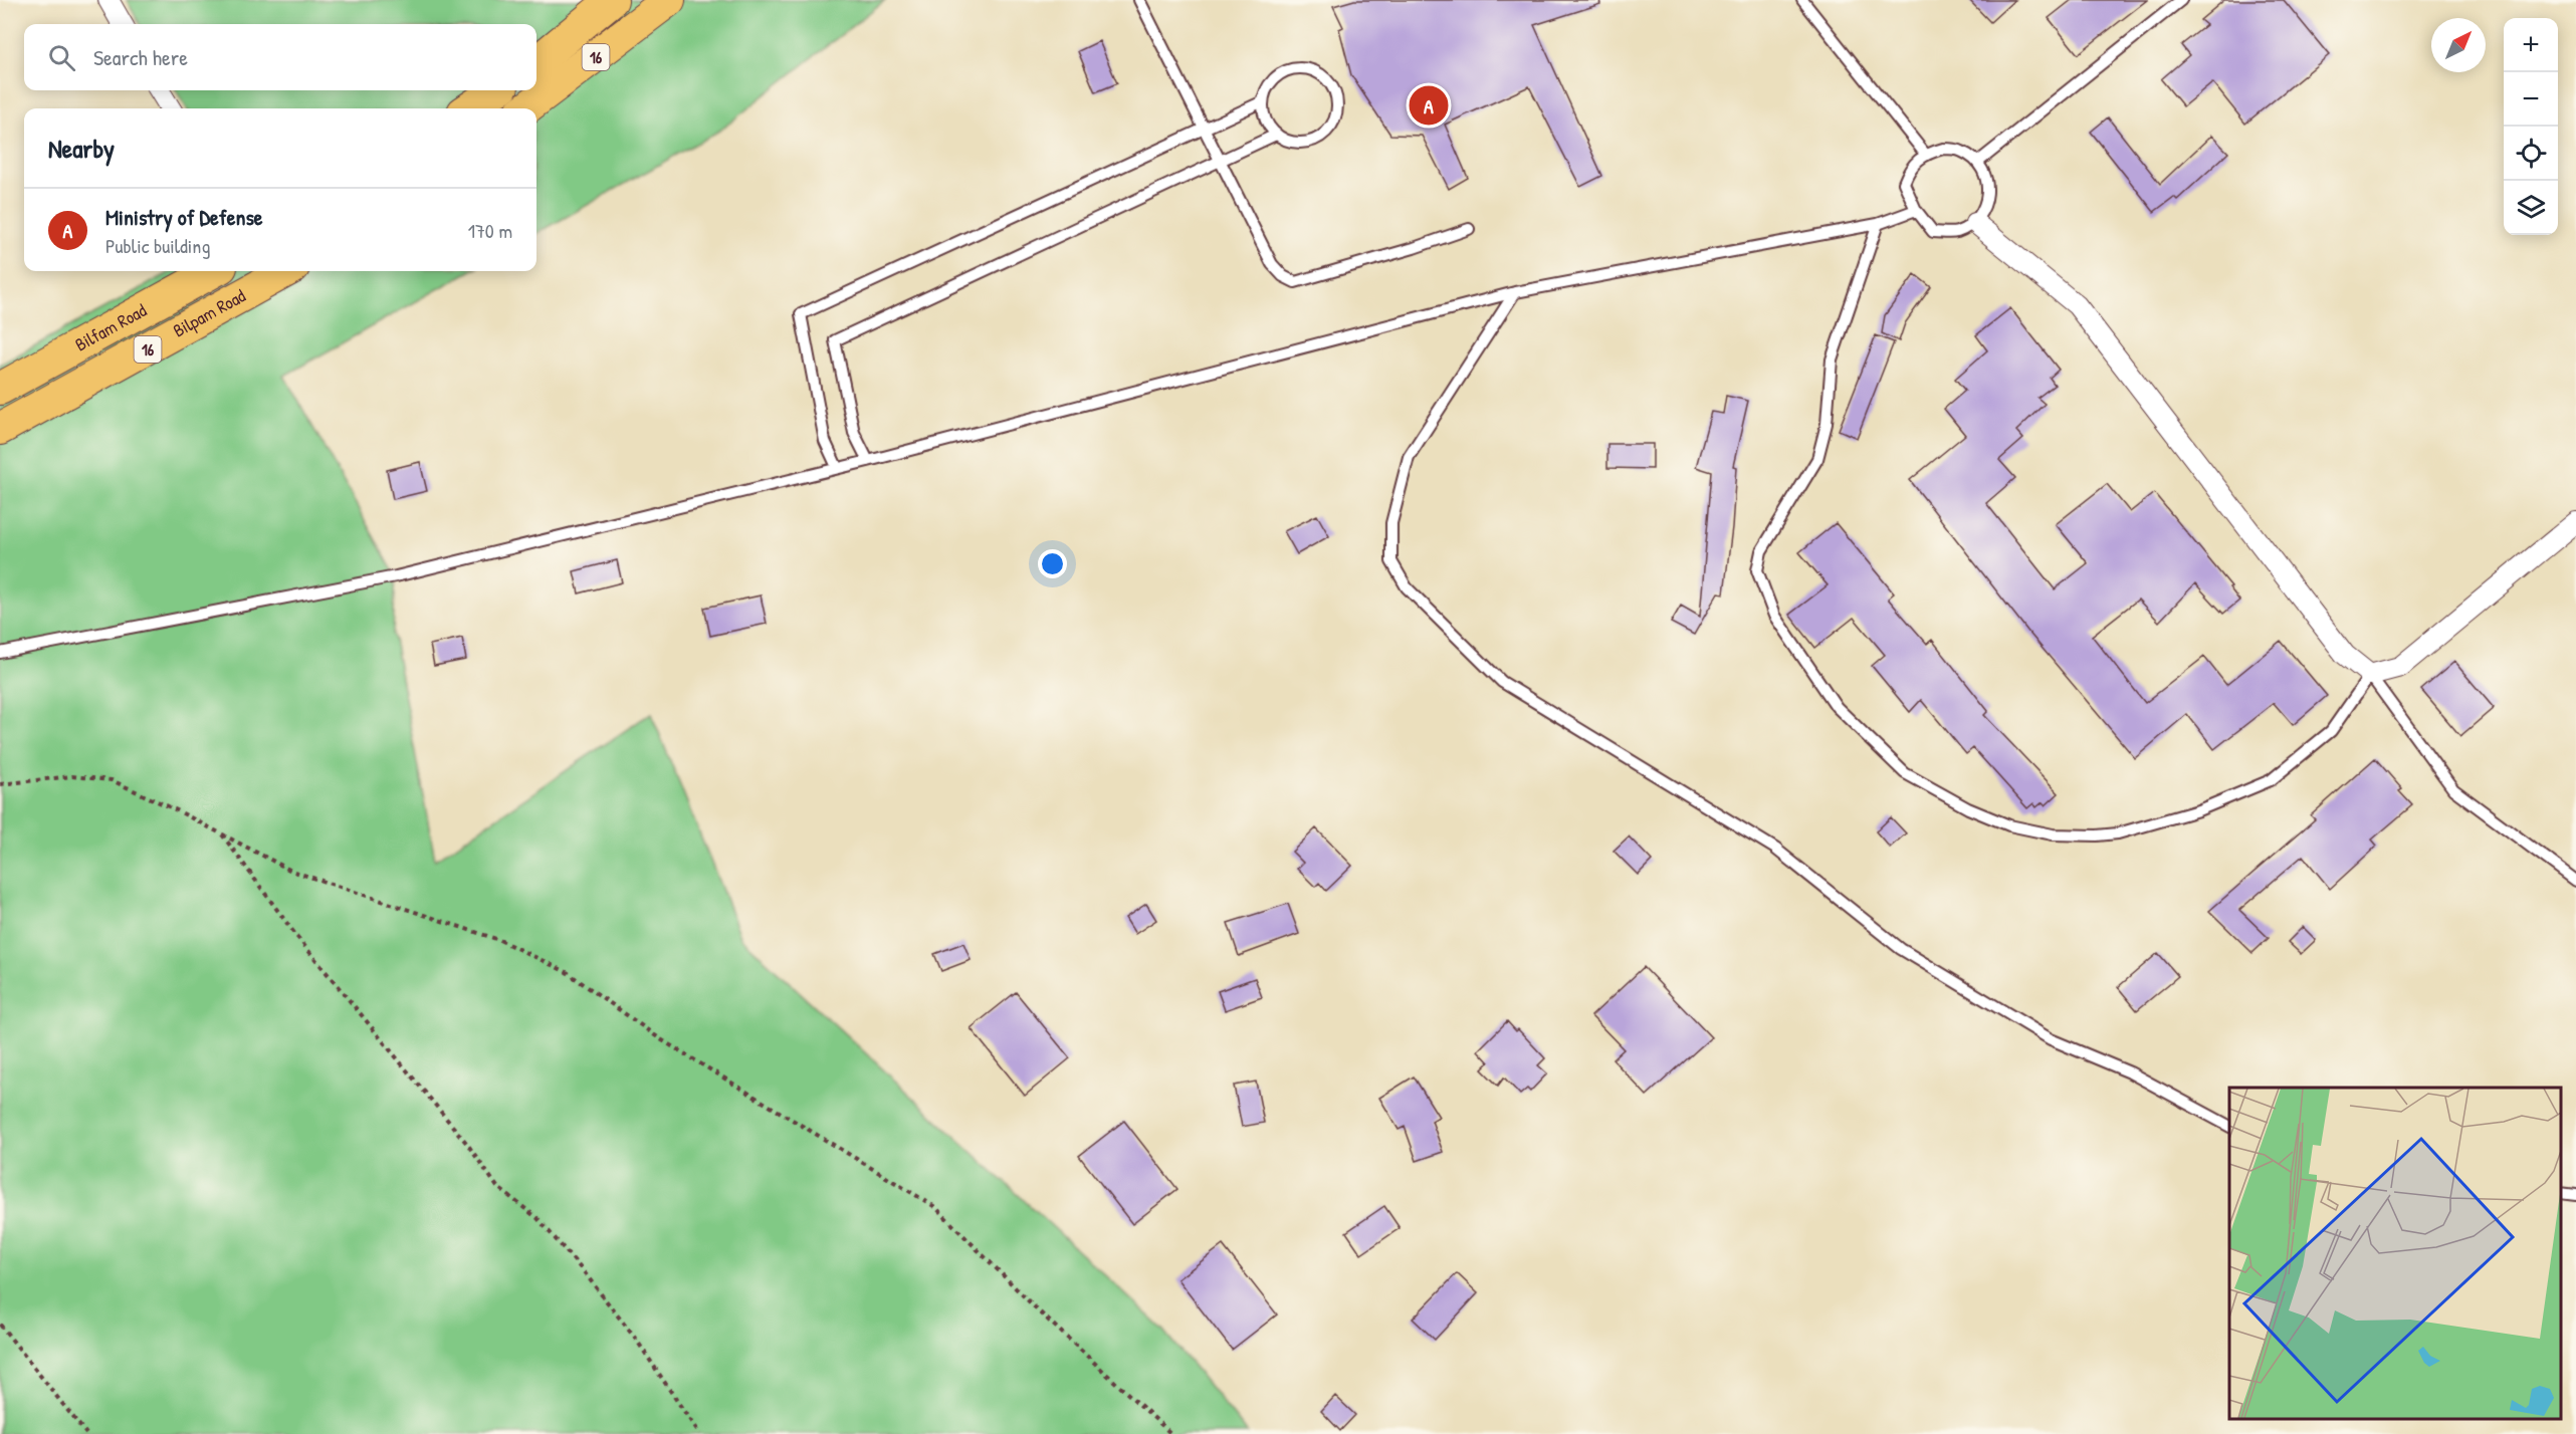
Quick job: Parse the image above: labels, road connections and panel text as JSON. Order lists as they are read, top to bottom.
{
  "streets": {
    "main road": ["16", "Bilpam Road", "Bilfam Road"]
  },
  "north": "top right",
  "page": {
    "map_buttons": ["+", "−"],
    "search": "Search here",
    "pins": "A",
    "heading": "Nearby",
    "list": [
      {
        "mark": "A",
        "name": "Ministry of Defense",
        "note": "Public building",
        "value": "170 m"
      }
    ]
  }
}
